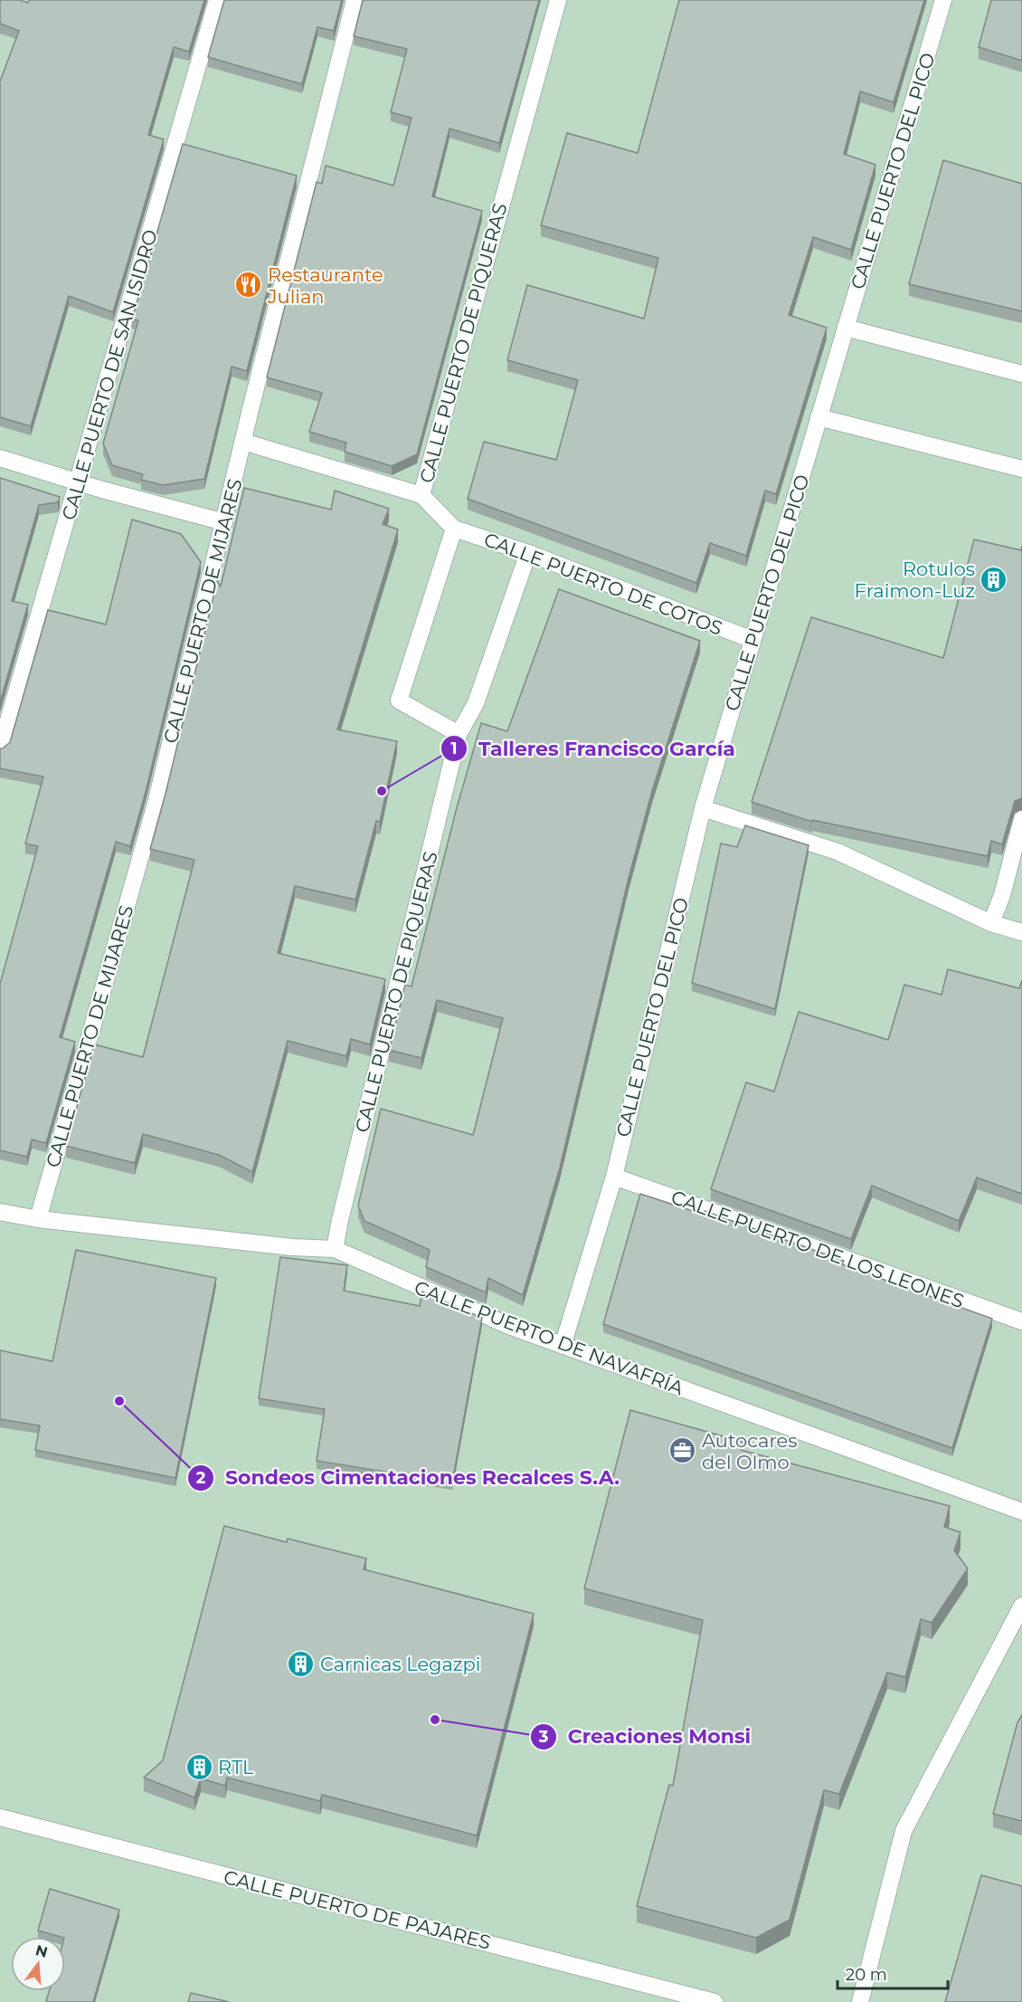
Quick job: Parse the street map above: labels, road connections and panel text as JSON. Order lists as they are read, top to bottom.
{
  "streets": {
    "street": [
      "CALLE PUERTO DEL PICO",
      "CALLE PUERTO DE PIQUERAS",
      "CALLE PUERTO DE SAN ISIDRO",
      "CALLE PUERTO DE COTOS",
      "CALLE PUERTO DE MIJARES",
      "CALLE PUERTO DE LOS LEONES",
      "CALLE PUERTO DE NAVAFRÍA",
      "CALLE PUERTO DE PAJARES"
    ]
  },
  "crossings": [
    ["CALLE PUERTO DEL PICO", "CALLE PUERTO DE COTOS"],
    ["CALLE PUERTO DEL PICO", "CALLE PUERTO DE LOS LEONES"],
    ["CALLE PUERTO DEL PICO", "CALLE PUERTO DE NAVAFRÍA"],
    ["CALLE PUERTO DE PIQUERAS", "CALLE PUERTO DE COTOS"],
    ["CALLE PUERTO DE PIQUERAS", "CALLE PUERTO DE NAVAFRÍA"],
    ["CALLE PUERTO DE MIJARES", "CALLE PUERTO DE NAVAFRÍA"]
  ],
  "places": {
    "restaurant": ["Restaurante Julian"],
    "building": ["Rotulos Fraimon-Luz", "Carnicas Legazpi", "RTL"],
    "other": ["Talleres Francisco García", "Sondeos Cimentaciones Recalces S.A.", "Creaciones Monsi"],
    "office": ["Autocares del Olmo"]
  },
  "scale_bar": "20 m",
  "north": "top"
}
